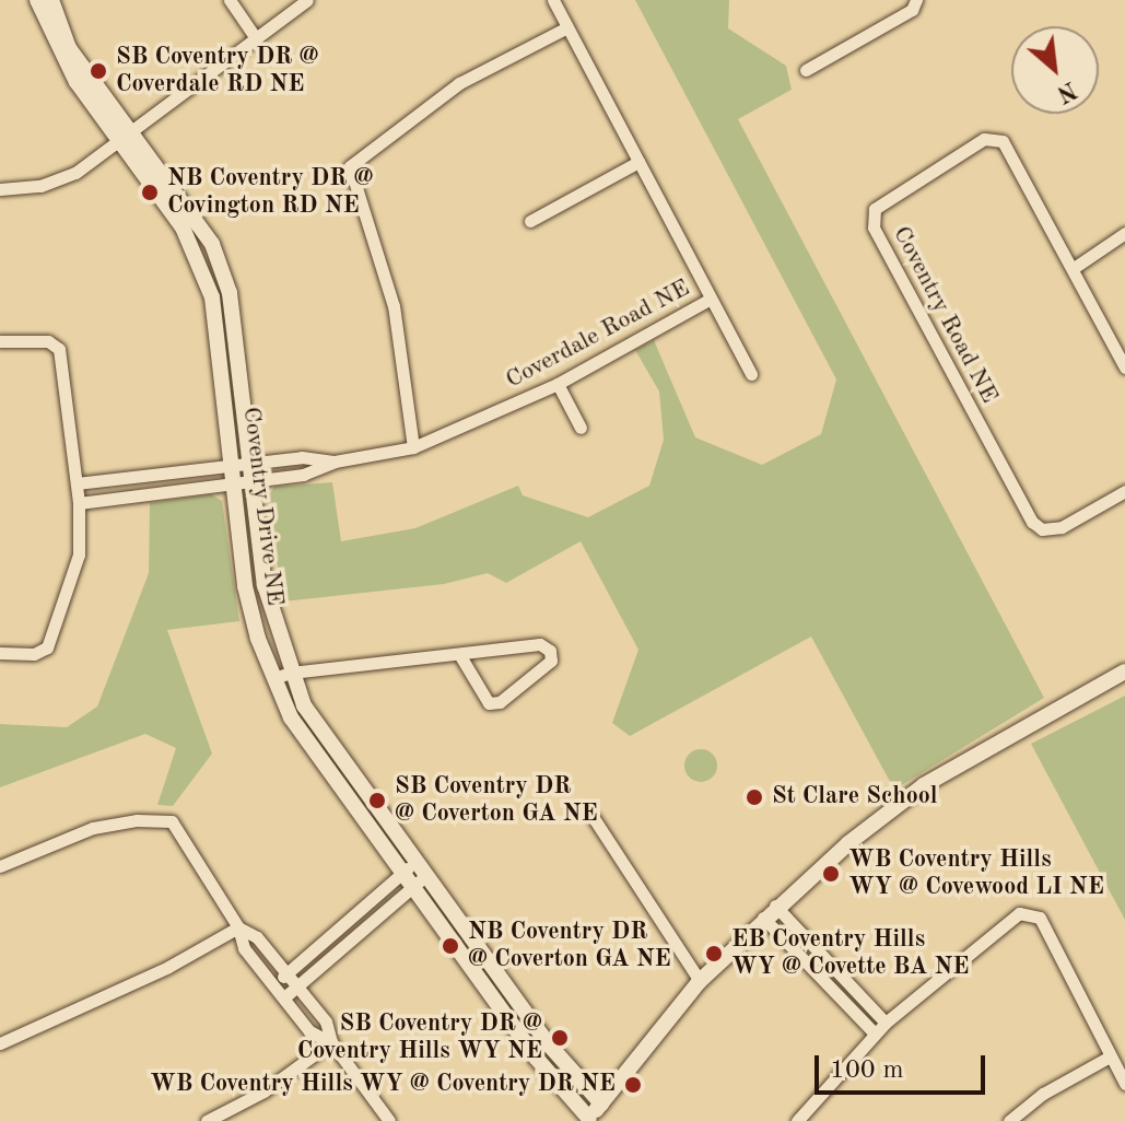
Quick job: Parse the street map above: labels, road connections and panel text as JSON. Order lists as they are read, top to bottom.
{
  "streets": {
    "street": ["Coventry Road NE", "Coverdale Road NE", "Coventry Drive NE"]
  },
  "crossings": [
    ["Coverdale Road NE", "Coventry Drive NE"]
  ],
  "places": [
    "SB Coventry DR @ Coverdale RD NE",
    "NB Coventry DR @ Covington RD NE",
    "St Clare School",
    "SB Coventry DR @ Coverton GA NE",
    "WB Coventry Hills WY @ Covewood LI NE",
    "NB Coventry DR @ Coverton GA NE",
    "EB Coventry Hills WY @ Covette BA NE",
    "SB Coventry DR @ Coventry Hills WY NE",
    "WB Coventry Hills WY @ Coventry DR NE"
  ],
  "scale_bar": "100 m",
  "north": "bottom right"
}
